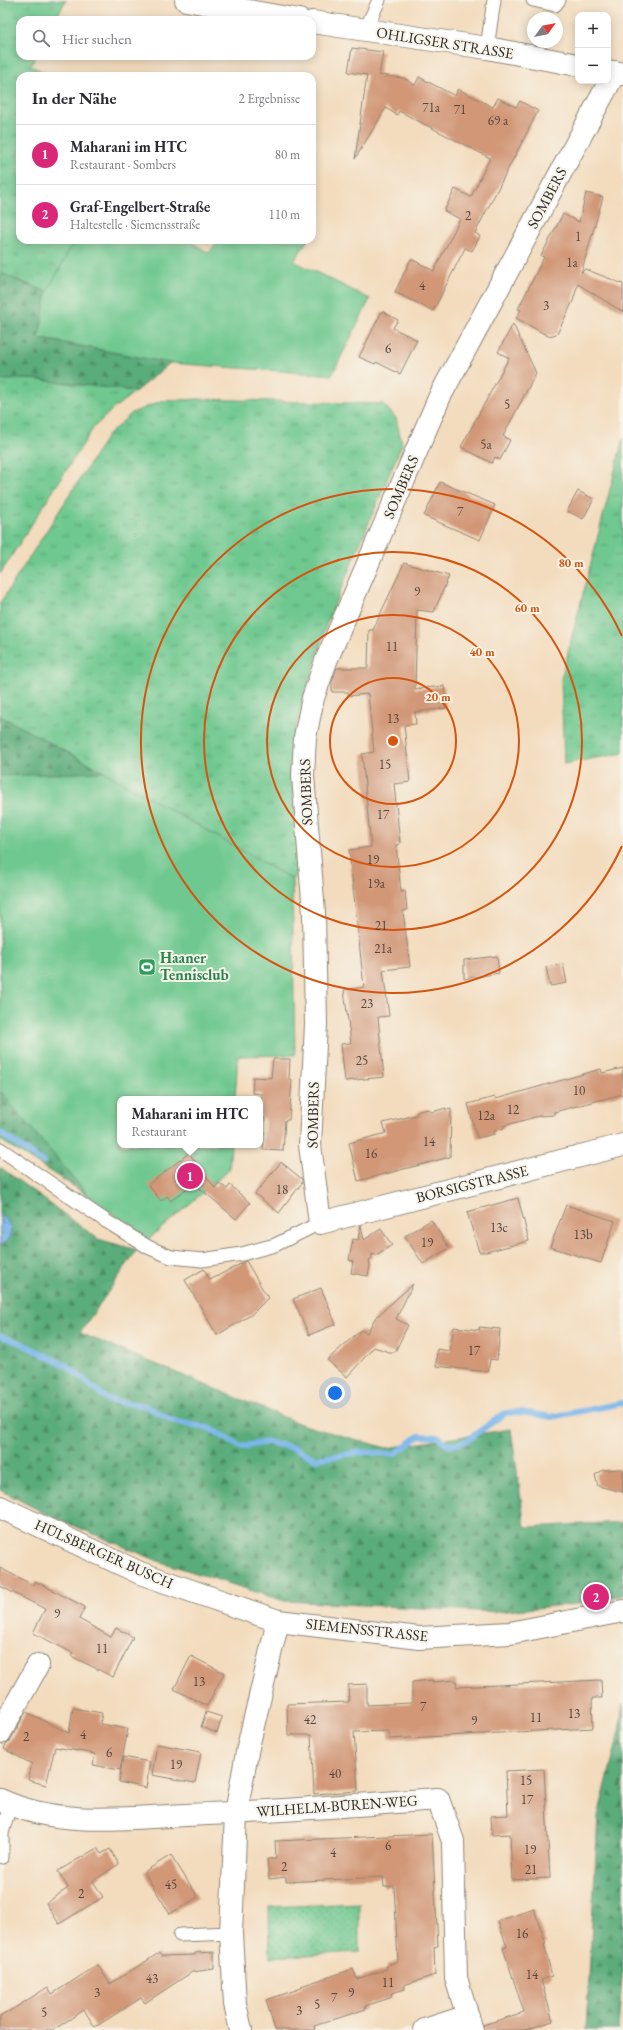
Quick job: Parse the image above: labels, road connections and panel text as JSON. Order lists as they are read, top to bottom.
{
  "streets": {
    "street": [
      "OHLIGSER STRASSE",
      "SOMBERS",
      "BORSIGSTRASSE",
      "HÜLSBERGER BUSCH",
      "SIEMENSSTRASSE",
      "WILHELM-BÜREN-WEG"
    ]
  },
  "crossings": [
    ["SOMBERS", "BORSIGSTRASSE"],
    ["HÜLSBERGER BUSCH", "SIEMENSSTRASSE"]
  ],
  "places": {
    "sports": ["Haaner Tennisclub"]
  },
  "house_numbers": [
    "71a",
    "71",
    "69 a",
    "2",
    "1",
    "1a",
    "4",
    "3",
    "6",
    "5",
    "5a",
    "7",
    "9",
    "11",
    "13",
    "15",
    "17",
    "19",
    "19a",
    "21",
    "21a",
    "23",
    "25",
    "10",
    "12",
    "12a",
    "14",
    "16",
    "18",
    "13c",
    "13b",
    "19",
    "17",
    "9",
    "11",
    "13",
    "7",
    "13",
    "11",
    "42",
    "9",
    "4",
    "2",
    "6",
    "19",
    "40",
    "15",
    "17",
    "6",
    "19",
    "4",
    "2",
    "21",
    "45",
    "2",
    "16",
    "14",
    "43",
    "11",
    "3",
    "9",
    "7",
    "5",
    "3",
    "5"
  ],
  "north": "top right",
  "page": {
    "map_buttons": ["+", "−"],
    "search": "Hier suchen",
    "heading": ["In der Nähe", "2 Ergebnisse"],
    "list": [
      {
        "mark": "1",
        "name": "Maharani im HTC",
        "note": "Restaurant · Sombers",
        "value": "80 m"
      },
      {
        "mark": "2",
        "name": "Graf-Engelbert-Straße",
        "note": "Haltestelle · Siemensstraße",
        "value": "110 m"
      }
    ],
    "popup": ["Maharani im HTC", "Restaurant"],
    "pins": ["1", "2"]
  },
  "rings": [
    "80 m",
    "60 m",
    "40 m",
    "20 m"
  ]
}
